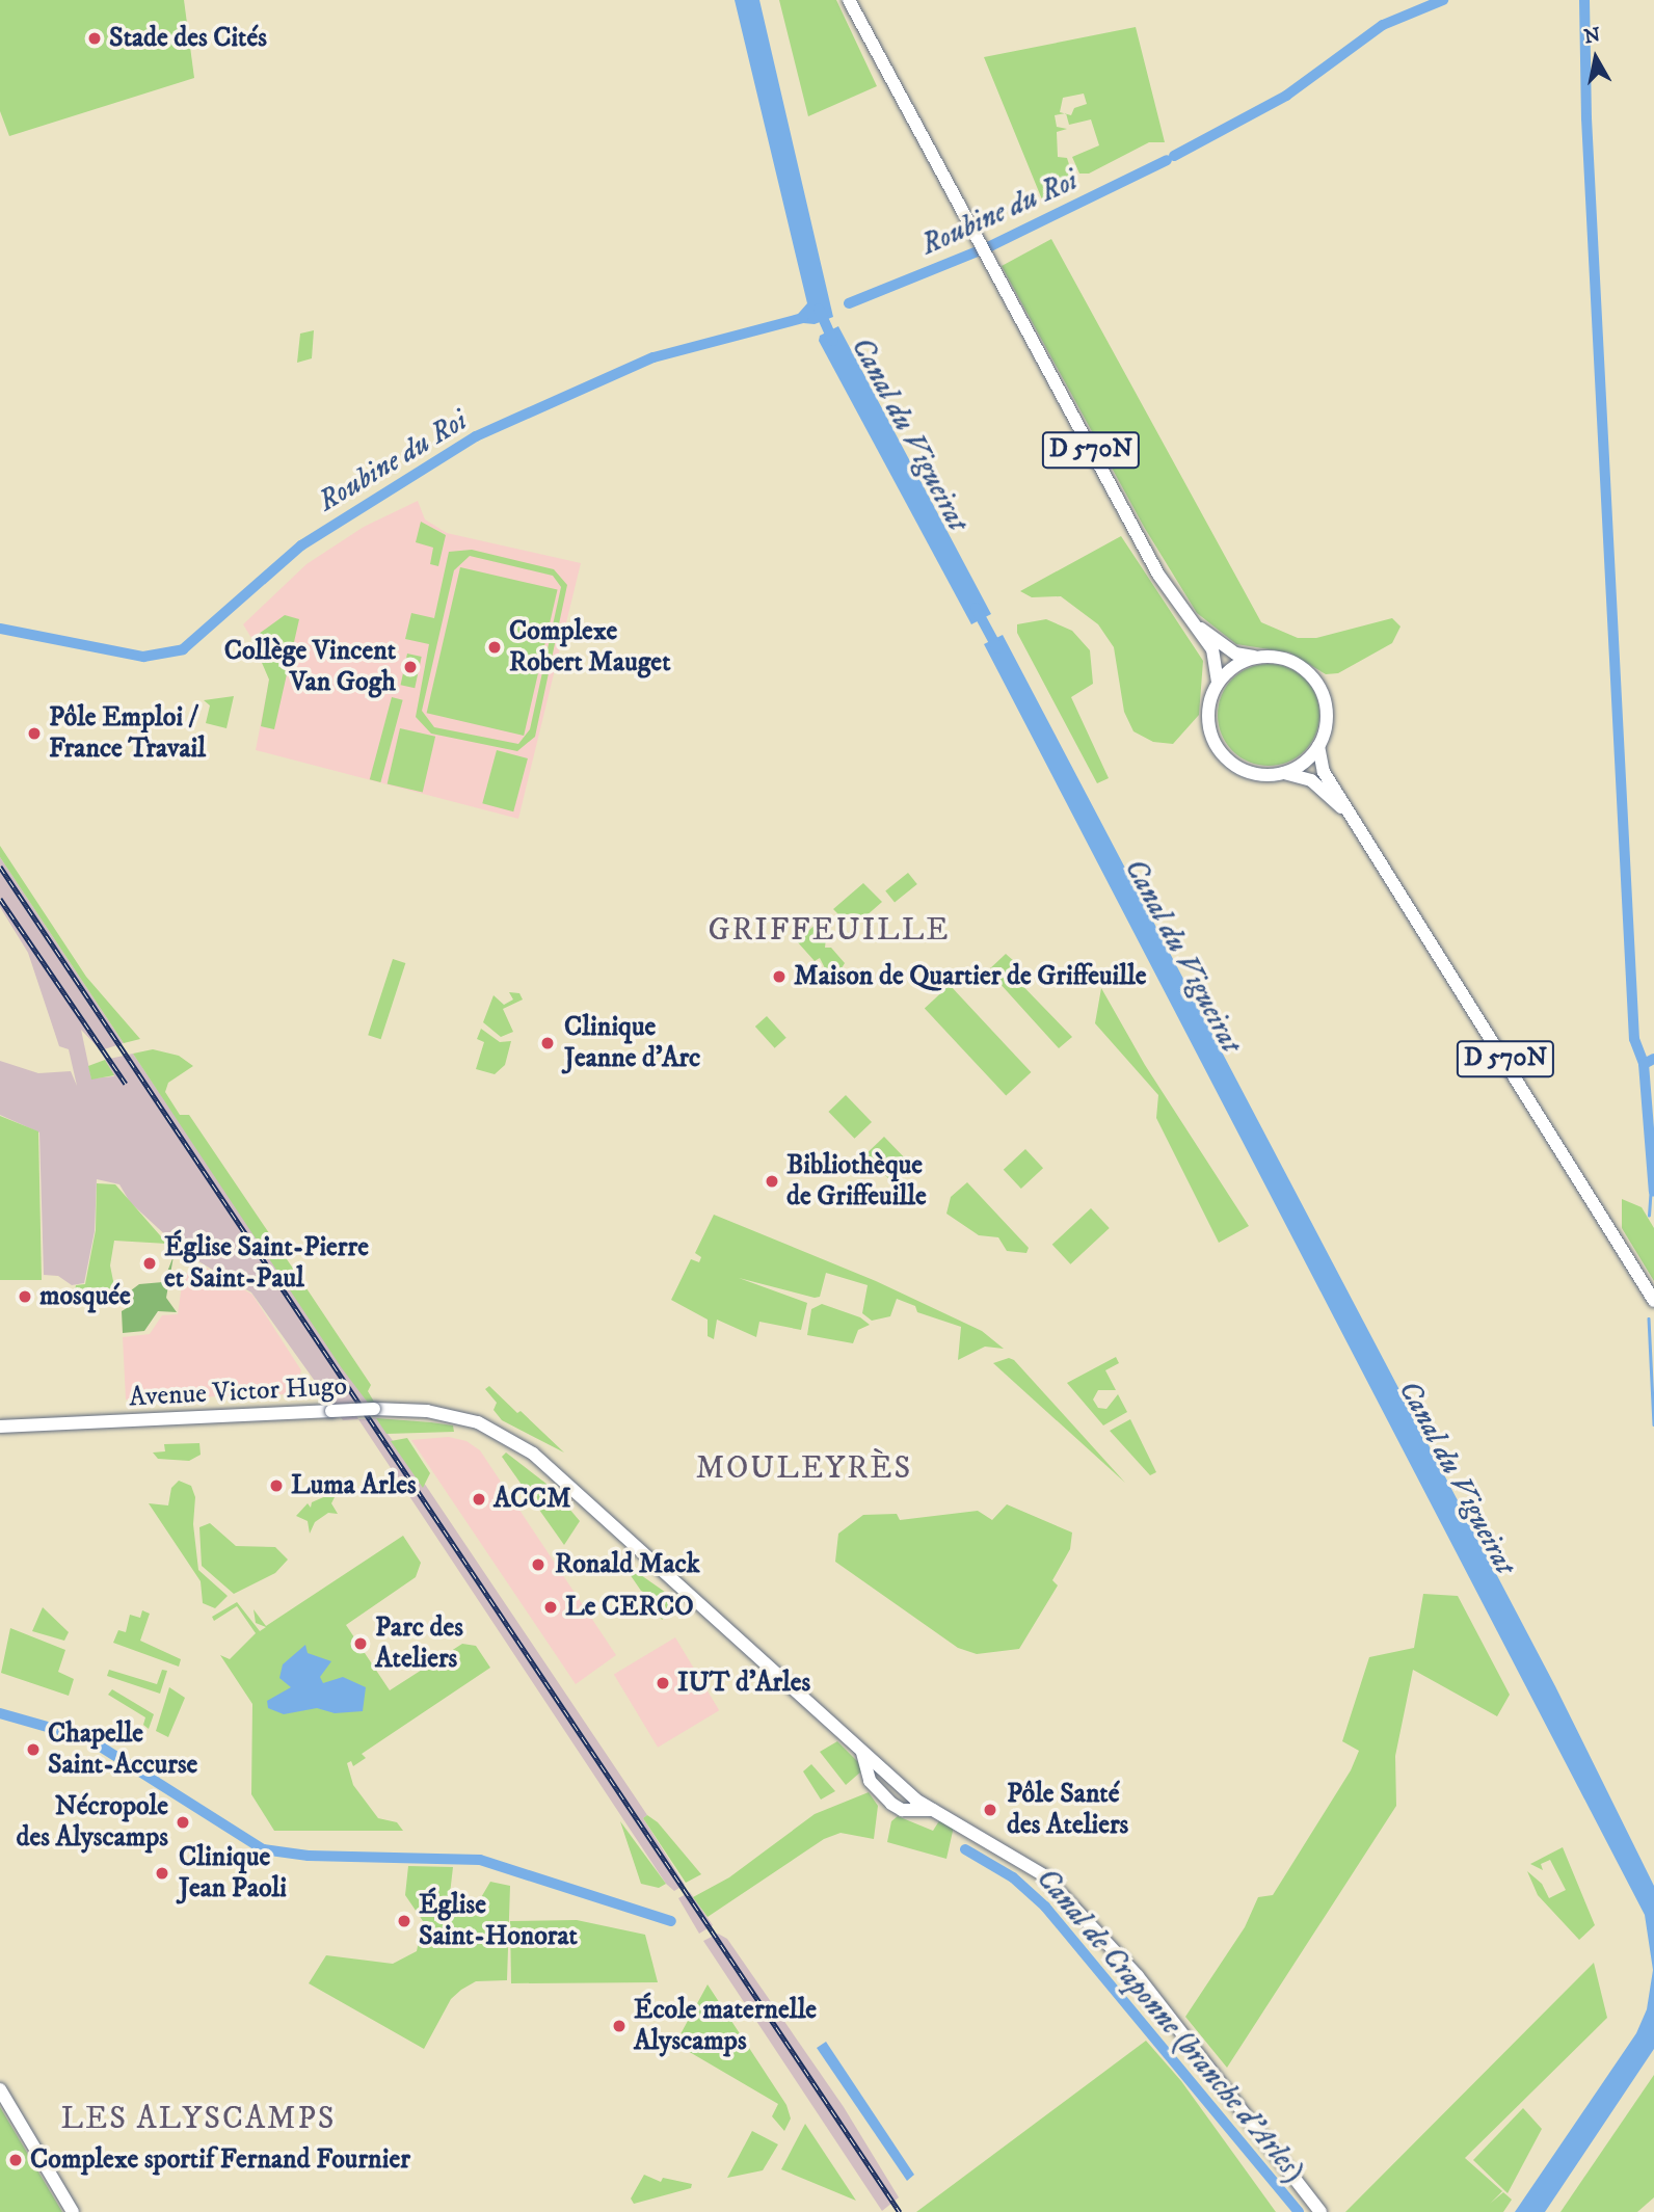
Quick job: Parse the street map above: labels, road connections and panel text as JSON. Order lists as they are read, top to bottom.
{
  "streets": {
    "main road": ["D 570N", "Avenue Victor Hugo"]
  },
  "districts": ["GRIFFEUILLE", "MOULEYRÈS", "LES ALYSCAMPS"],
  "water": ["Roubine du Roi", "Canal du Vigueirat", "Canal de Craponne (branche d'Arles)"],
  "places": [
    "Stade des Cités",
    "Complexe Robert Mauget",
    "Collège Vincent Van Gogh",
    "Pôle Emploi / France Travail",
    "Maison de Quartier de Griffeuille",
    "Clinique Jeanne d'Arc",
    "Bibliothèque de Griffeuille",
    "Église Saint-Pierre et Saint-Paul",
    "mosquée",
    "Luma Arles",
    "ACCM",
    "Ronald Mack",
    "Le CERCO",
    "Parc des Ateliers",
    "IUT d'Arles",
    "Chapelle Saint-Accurse",
    "Pôle Santé des Ateliers",
    "Nécropole des Alyscamps",
    "Clinique Jean Paoli",
    "Église Saint-Honorat",
    "École maternelle Alyscamps",
    "Complexe sportif Fernand Fournier"
  ],
  "north": "top"
}
